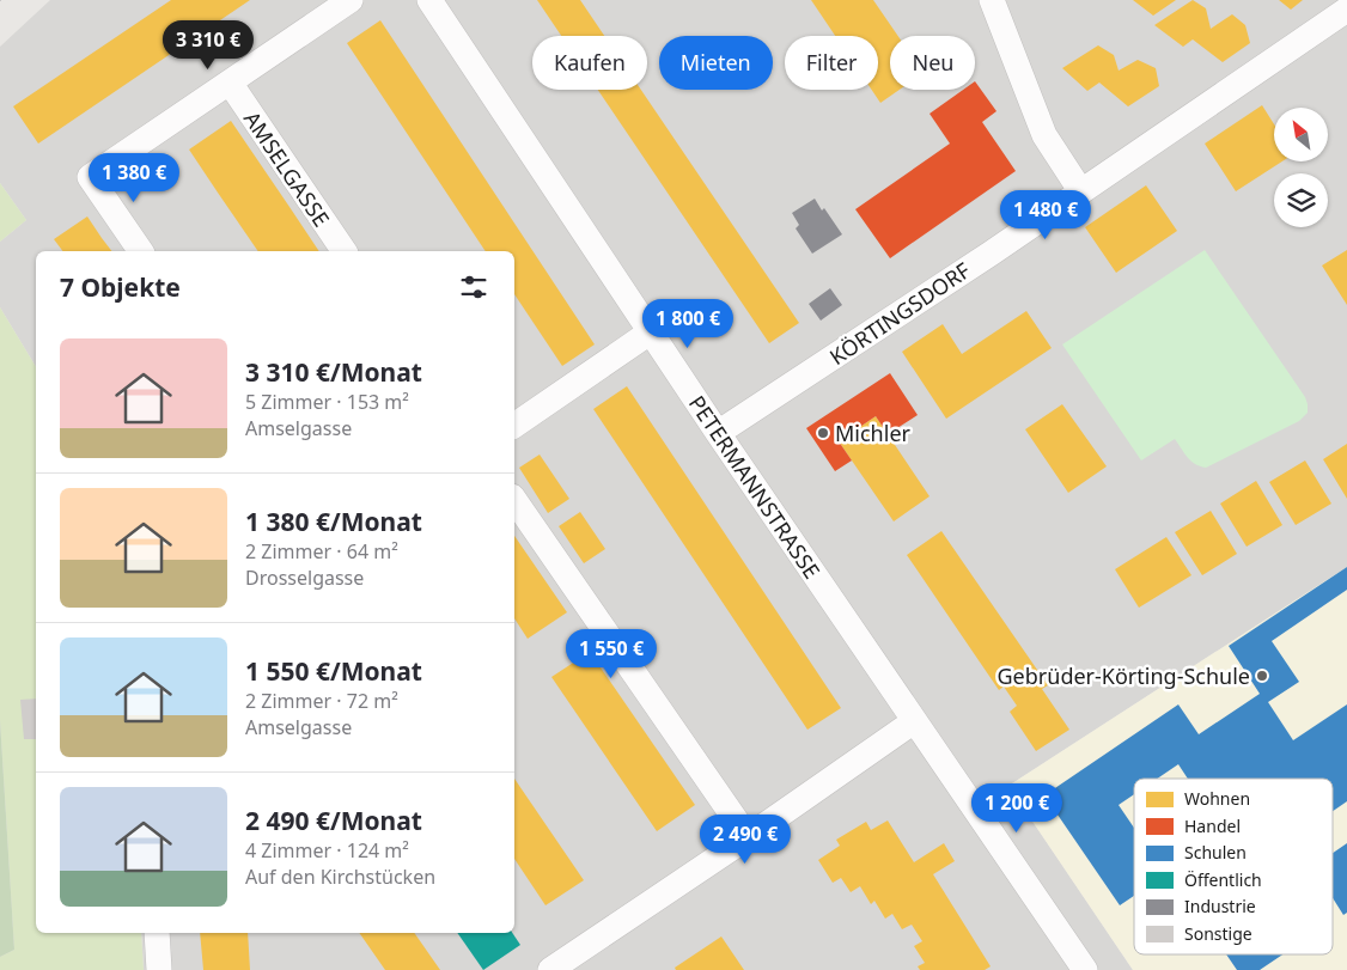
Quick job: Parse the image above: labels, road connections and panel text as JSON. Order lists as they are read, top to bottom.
{
  "streets": {
    "street": ["AMSELGASSE", "KÖRTINGSDORF", "PETERMANNSTRASSE"]
  },
  "crossings": [
    ["KÖRTINGSDORF", "PETERMANNSTRASSE"]
  ],
  "places": ["Michler", "Gebrüder-Körting-Schule"],
  "legend": [
    "Wohnen",
    "Handel",
    "Schulen",
    "Öffentlich",
    "Industrie",
    "Sonstige"
  ],
  "north": "top left",
  "page": {
    "price": [
      "3 310 €",
      "1 380 €",
      "1 480 €",
      "1 800 €",
      "1 550 €",
      "1 200 €",
      "2 490 €"
    ],
    "chip": [
      "Kaufen",
      "Mieten",
      "Filter",
      "Neu"
    ],
    "heading": "7 Objekte",
    "list": [
      {
        "name": "3 310 €/Monat",
        "note": "5 Zimmer · 153 m² · Amselgasse"
      },
      {
        "name": "1 380 €/Monat",
        "note": "2 Zimmer · 64 m² · Drosselgasse"
      },
      {
        "name": "1 550 €/Monat",
        "note": "2 Zimmer · 72 m² · Amselgasse"
      },
      {
        "name": "2 490 €/Monat",
        "note": "4 Zimmer · 124 m² · Auf den Kirchstücken"
      }
    ]
  }
}
